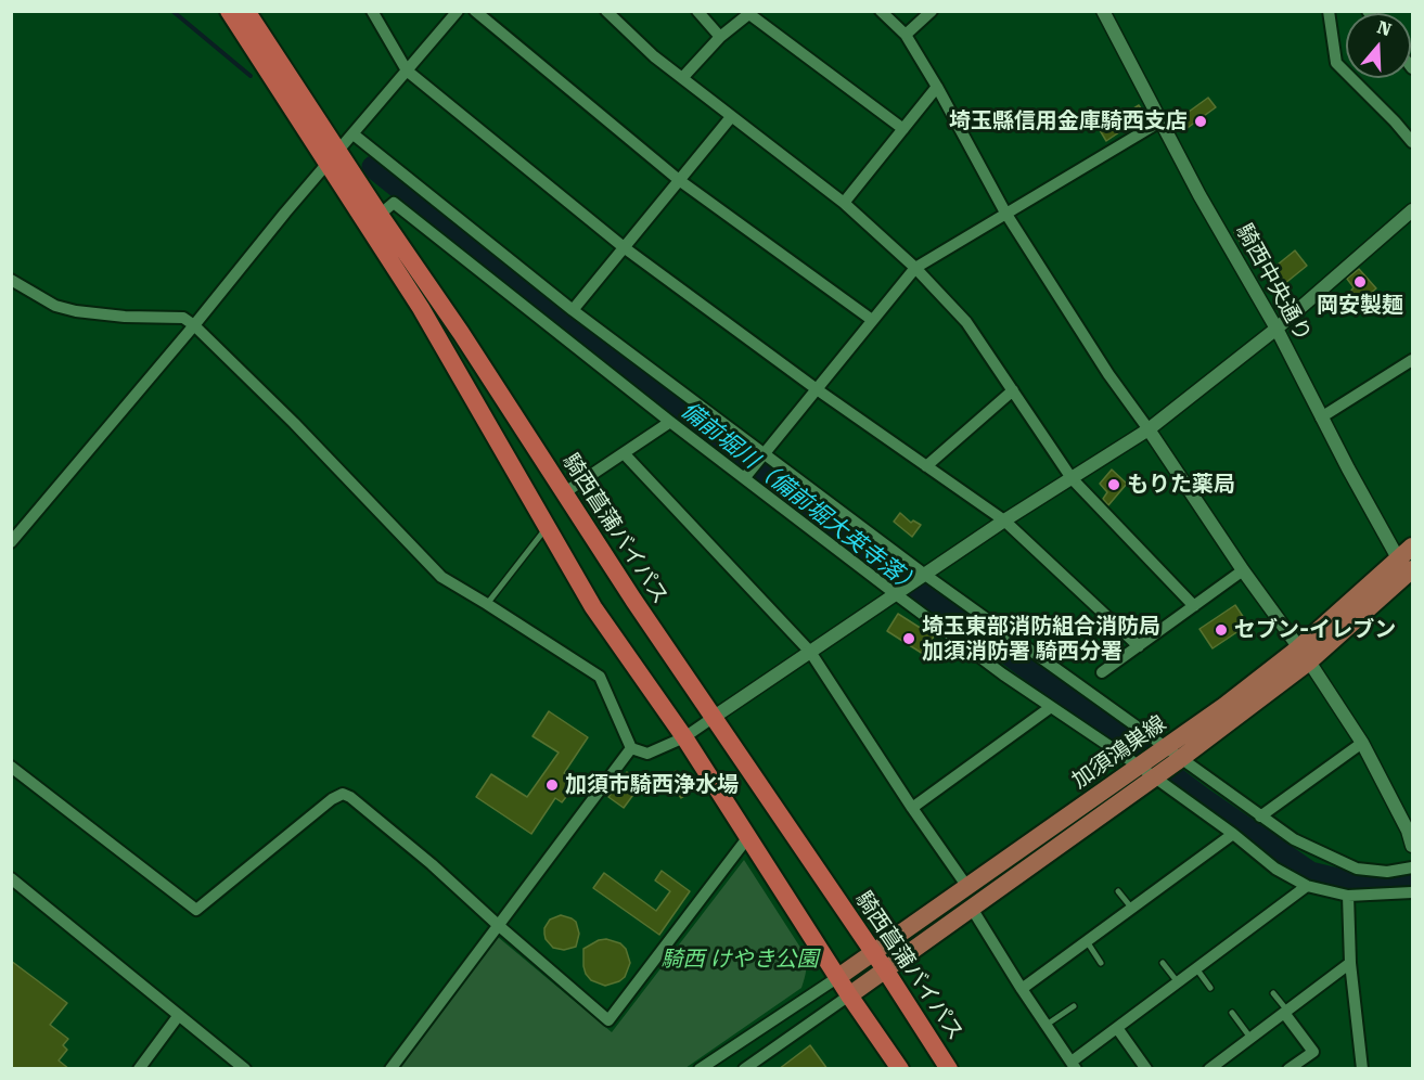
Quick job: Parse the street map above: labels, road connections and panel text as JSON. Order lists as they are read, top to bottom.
{
  "streets": {
    "highway": ["騎西菖蒲バイパス"],
    "main road": ["加須鴻巣線"],
    "street": ["騎西中央通り"]
  },
  "crossings": [
    ["騎西中央通り", "加須鴻巣線"],
    ["騎西菖蒲バイパス", "加須鴻巣線"]
  ],
  "water": ["備前堀川（備前堀大英寺落）"],
  "parks": ["騎西 けやき公園"],
  "places": [
    "埼玉縣信用金庫騎西支店",
    "岡安製麺",
    "もりた薬局",
    "セブン-イレブン",
    "埼玉東部消防組合消防局 加須消防署 騎西分署",
    "加須市騎西浄水場"
  ],
  "north": "top"
}
